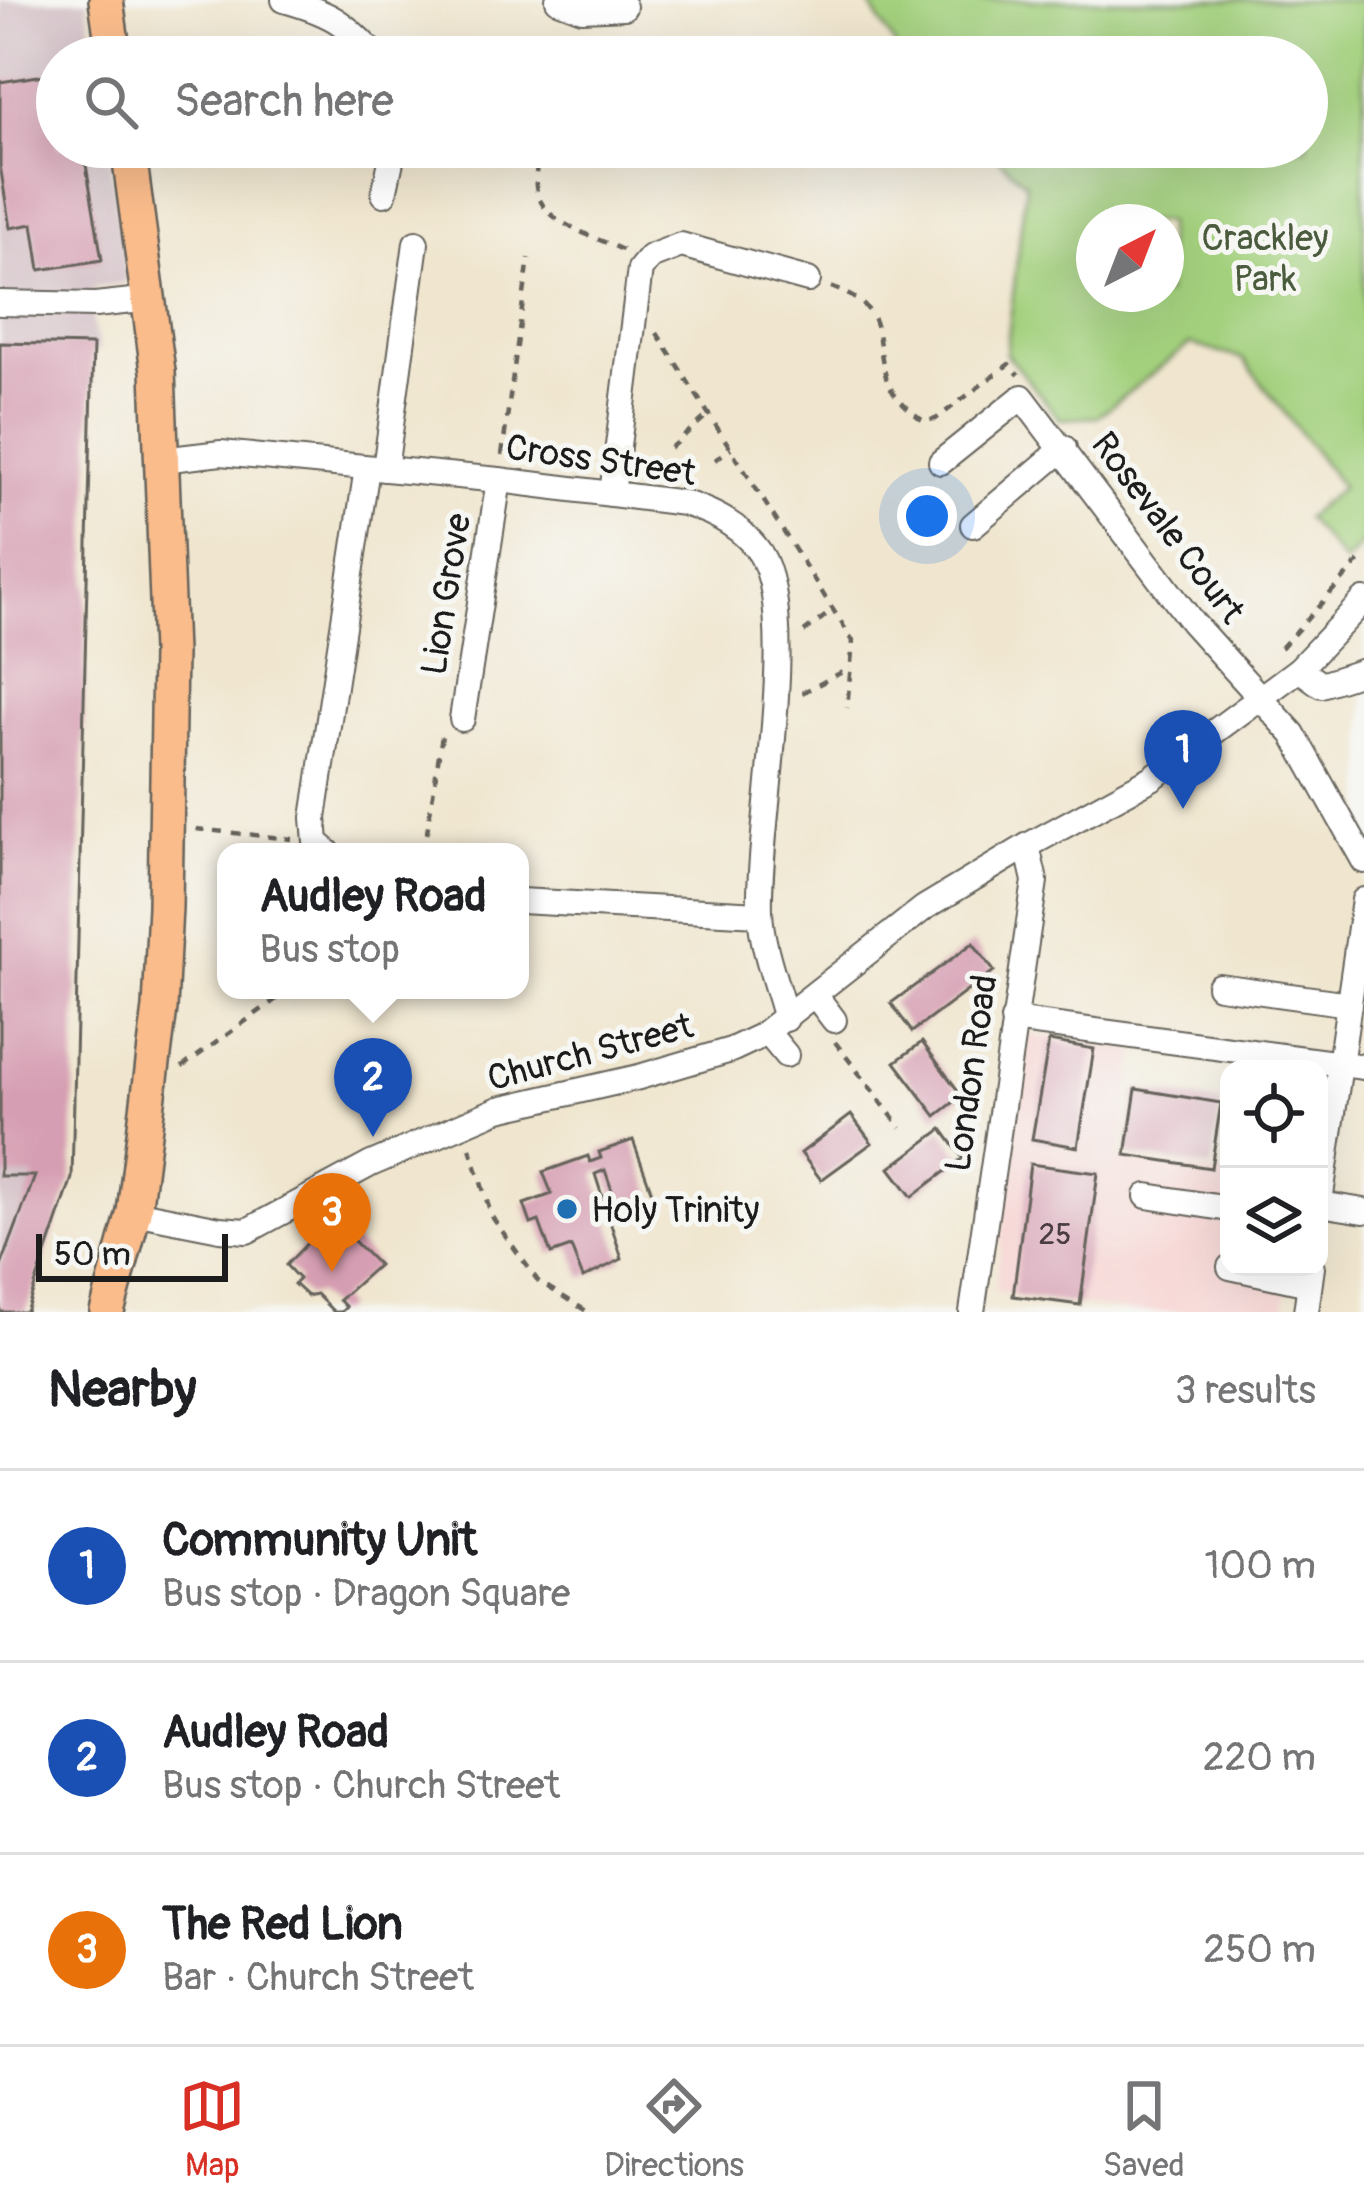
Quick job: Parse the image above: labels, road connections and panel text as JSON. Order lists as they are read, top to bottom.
{
  "streets": {
    "street": [
      "Cross Street",
      "Rosevale Court",
      "Lion Grove",
      "Church Street",
      "London Road"
    ]
  },
  "crossings": [
    ["Cross Street", "Lion Grove"],
    ["Cross Street", "Church Street"],
    ["Rosevale Court", "Church Street"],
    ["Church Street", "London Road"]
  ],
  "parks": ["Crackley Park"],
  "places": ["Holy Trinity"],
  "house_numbers": ["25"],
  "scale_bar": "50 m",
  "north": "top right",
  "page": {
    "search": "Search here",
    "pins": ["1", "2", "3"],
    "popup": ["Audley Road", "Bus stop"],
    "scale": "50 m",
    "heading": ["Nearby", "3 results"],
    "list": [
      {
        "mark": "1",
        "name": "Community Unit",
        "note": "Bus stop · Dragon Square",
        "value": "100 m"
      },
      {
        "mark": "2",
        "name": "Audley Road",
        "note": "Bus stop · Church Street",
        "value": "220 m"
      },
      {
        "mark": "3",
        "name": "The Red Lion",
        "note": "Bar · Church Street",
        "value": "250 m"
      }
    ],
    "nav": ["Map", "Directions", "Saved"]
  }
}
